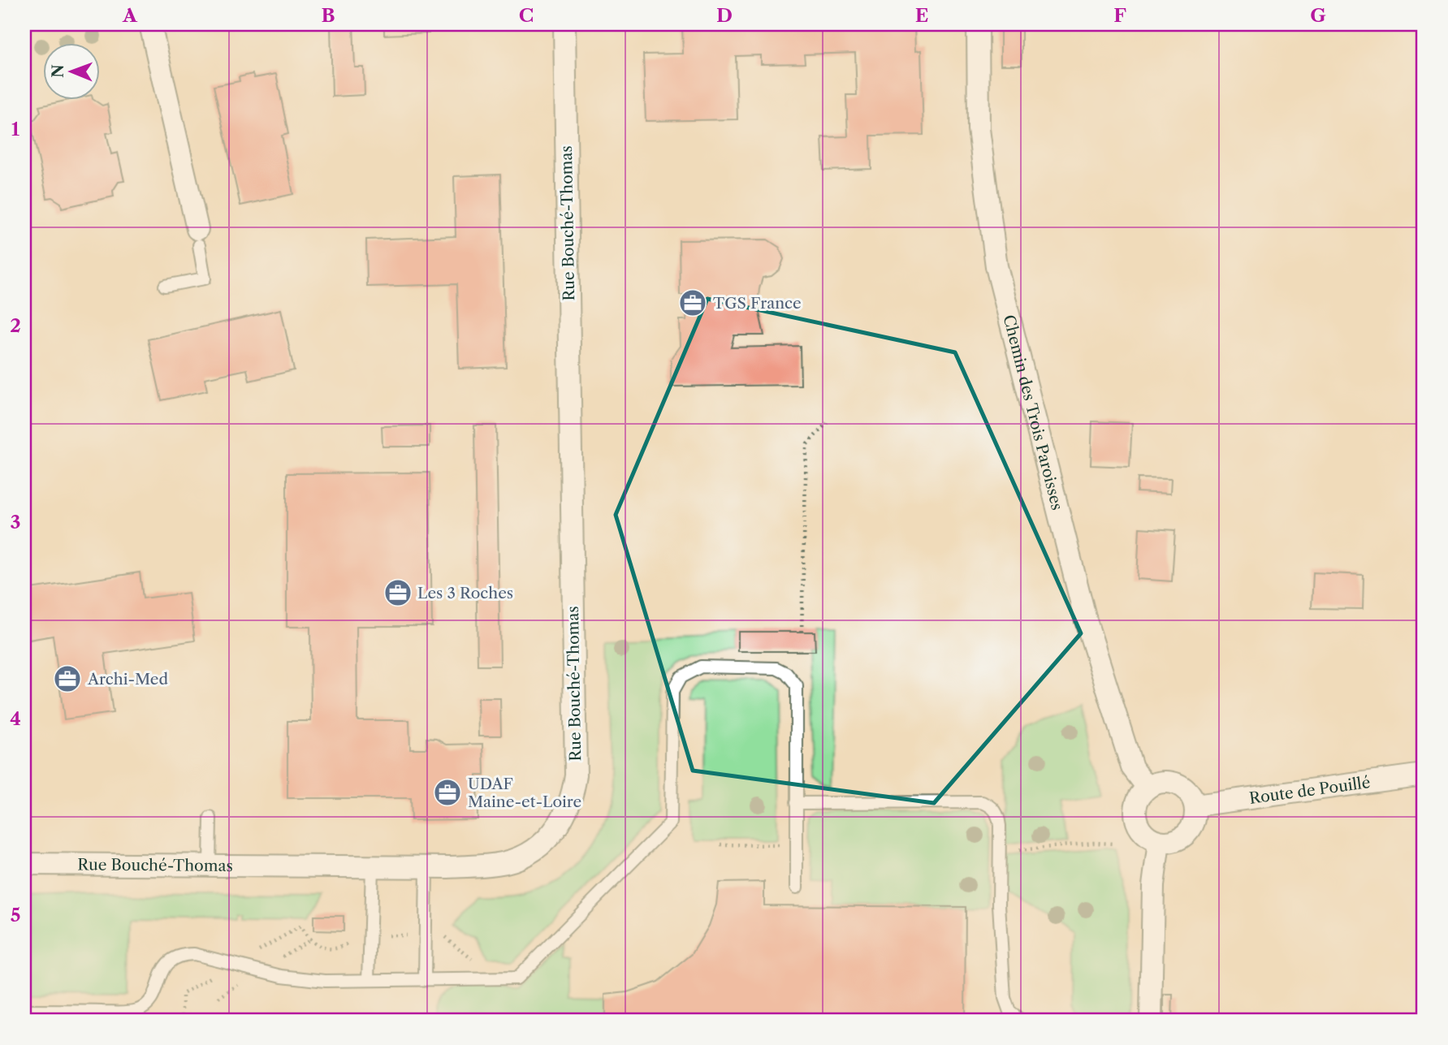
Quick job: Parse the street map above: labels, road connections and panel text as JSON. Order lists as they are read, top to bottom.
{
  "streets": {
    "street": ["Rue Bouché-Thomas", "Chemin des Trois Paroisses", "Route de Pouillé"]
  },
  "crossings": [
    ["Chemin des Trois Paroisses", "Route de Pouillé"]
  ],
  "places": {
    "office": [
      "TGS France",
      "Les 3 Roches",
      "Archi-Med",
      "UDAF Maine-et-Loire"
    ]
  },
  "north": "left",
  "grid": {
    "columns": [
      "A",
      "B",
      "C",
      "D",
      "E",
      "F",
      "G"
    ],
    "rows": [
      "1",
      "2",
      "3",
      "4",
      "5"
    ]
  }
}
